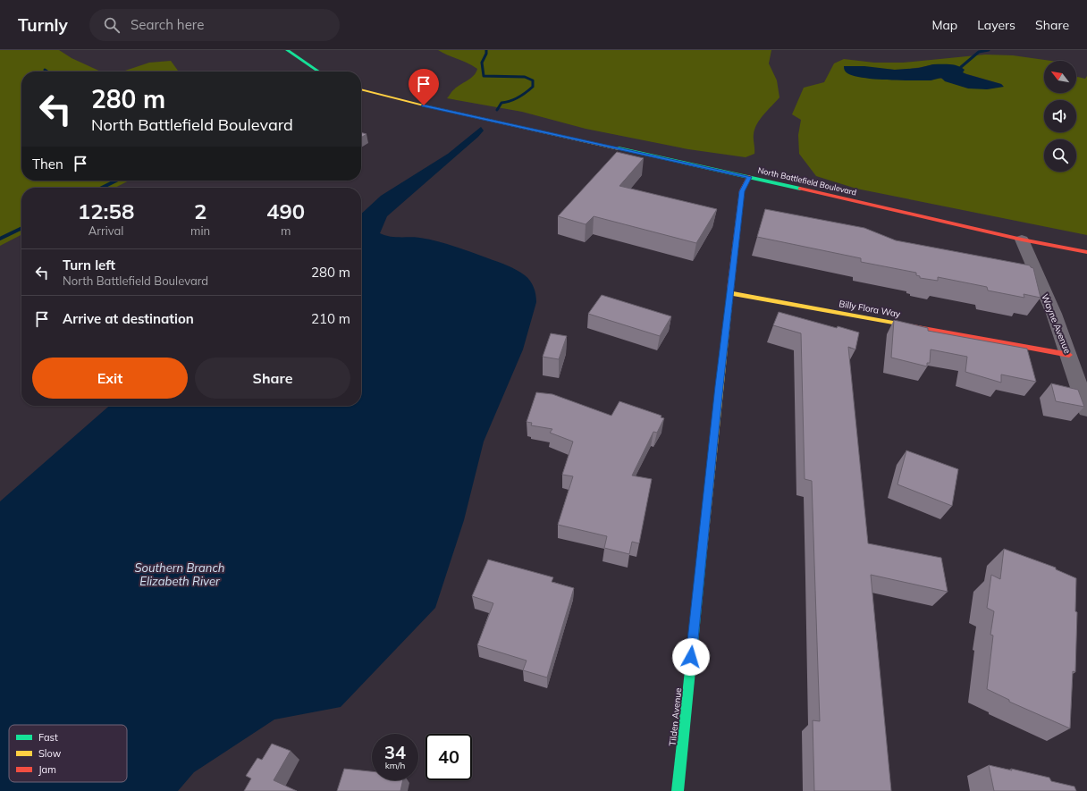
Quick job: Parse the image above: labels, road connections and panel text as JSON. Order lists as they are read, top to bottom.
{
  "streets": {
    "main road": ["North Battlefield Boulevard", "Billy Flora Way", "Tilden Avenue"],
    "street": ["Wayne Avenue"]
  },
  "crossings": [
    ["North Battlefield Boulevard", "Wayne Avenue"],
    ["North Battlefield Boulevard", "Tilden Avenue"],
    ["Billy Flora Way", "Wayne Avenue"],
    ["Billy Flora Way", "Tilden Avenue"]
  ],
  "water": ["Southern Branch Elizabeth River"],
  "legend": ["Fast", "Slow", "Jam"],
  "north": "top left",
  "page": {
    "header": "Turnly",
    "search": "Search here",
    "nav": ["Map", "Layers", "Share"],
    "turn": ["280 m", "North Battlefield Boulevard"],
    "then": "Then",
    "eta": [
      "12:58",
      "Arrival",
      "2",
      "min",
      "490",
      "m"
    ],
    "list": [
      {
        "name": "Turn left",
        "note": "North Battlefield Boulevard",
        "value": "280 m"
      },
      {
        "name": "Arrive at destination",
        "value": "210 m"
      }
    ],
    "buttons": ["Exit", "Share"],
    "speed": "34 km/h",
    "limit": "40"
  }
}
